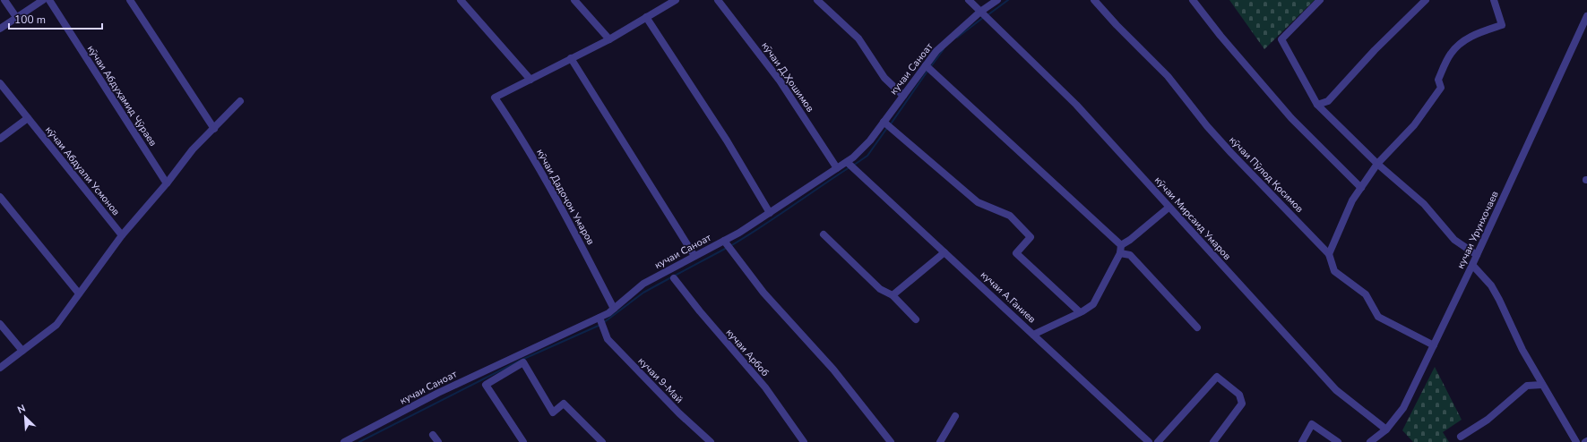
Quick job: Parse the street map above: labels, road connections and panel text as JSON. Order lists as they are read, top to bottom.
{
  "streets": {
    "street": [
      "кучаи Саноат",
      "кӯчаи Д.Ҳошимов",
      "кӯчаи Абдуҳамид Ҷӯраев",
      "кӯчаи Абдуали Усмонов",
      "кӯчаи Пӯлод Қосимов",
      "кӯчаи Дадоҷон Умаров",
      "кӯчаи Мирсаид Умаров",
      "кучаи Урунхочаев",
      "кучаи А.Ганиев",
      "кучаи Арбоб",
      "кучаи 9-Май"
    ]
  },
  "crossings": [
    ["кучаи Саноат", "кӯчаи Д.Ҳошимов"],
    ["кучаи Саноат", "кӯчаи Дадоҷон Умаров"],
    ["кучаи Саноат", "кӯчаи Мирсаид Умаров"],
    ["кучаи Саноат", "кучаи А.Ганиев"],
    ["кучаи Саноат", "кучаи 9-Май"],
    ["кӯчаи Пӯлод Қосимов", "кучаи Урунхочаев"],
    ["кӯчаи Мирсаид Умаров", "кучаи Урунхочаев"]
  ],
  "scale_bar": "100 m",
  "north": "top left"
}
